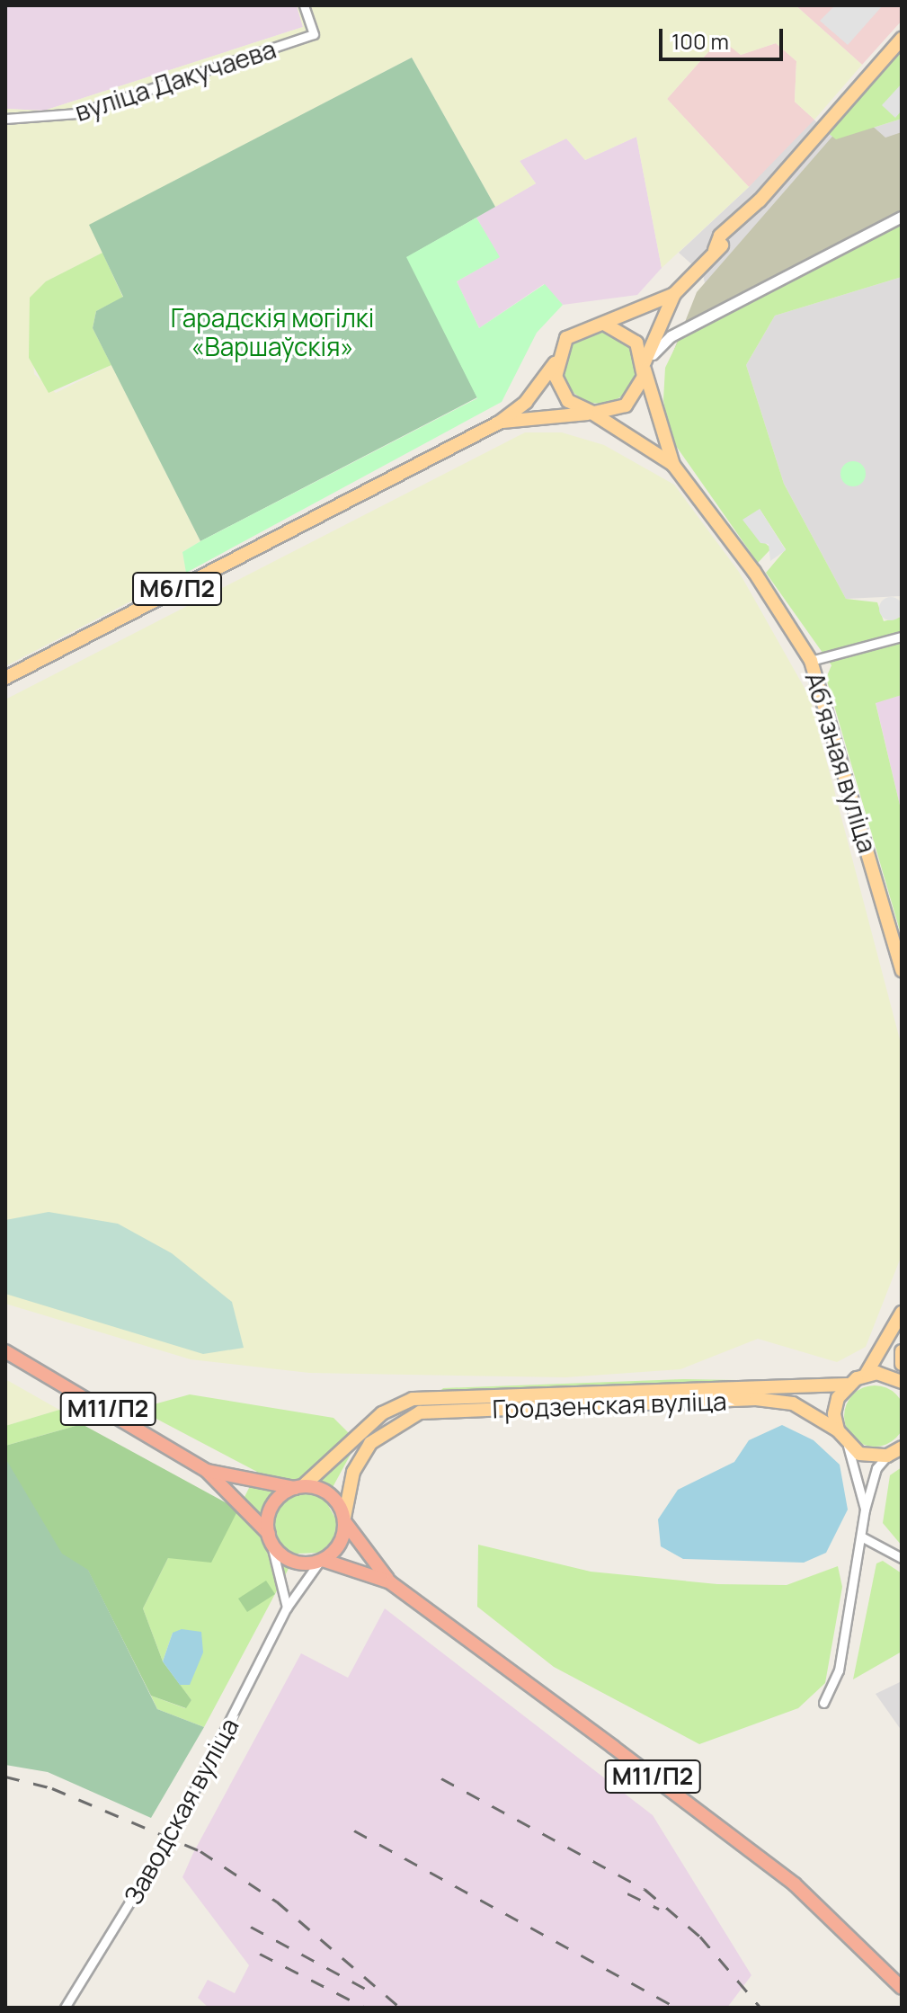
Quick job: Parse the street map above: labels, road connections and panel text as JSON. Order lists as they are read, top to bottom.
{
  "streets": {
    "highway": ["М11/П2"],
    "main road": ["М6/П2", "Абʼязная вуліца", "Гродзенская вуліца"],
    "street": ["вуліца Дакучаева", "Заводская вуліца"]
  },
  "crossings": [
    ["М6/П2", "Абʼязная вуліца"],
    ["Гродзенская вуліца", "М11/П2"],
    ["Гродзенская вуліца", "Заводская вуліца"],
    ["М11/П2", "Заводская вуліца"]
  ],
  "parks": ["Гарадскія могілкі «Варшаўскія»"],
  "scale_bar": "100 m"
}
